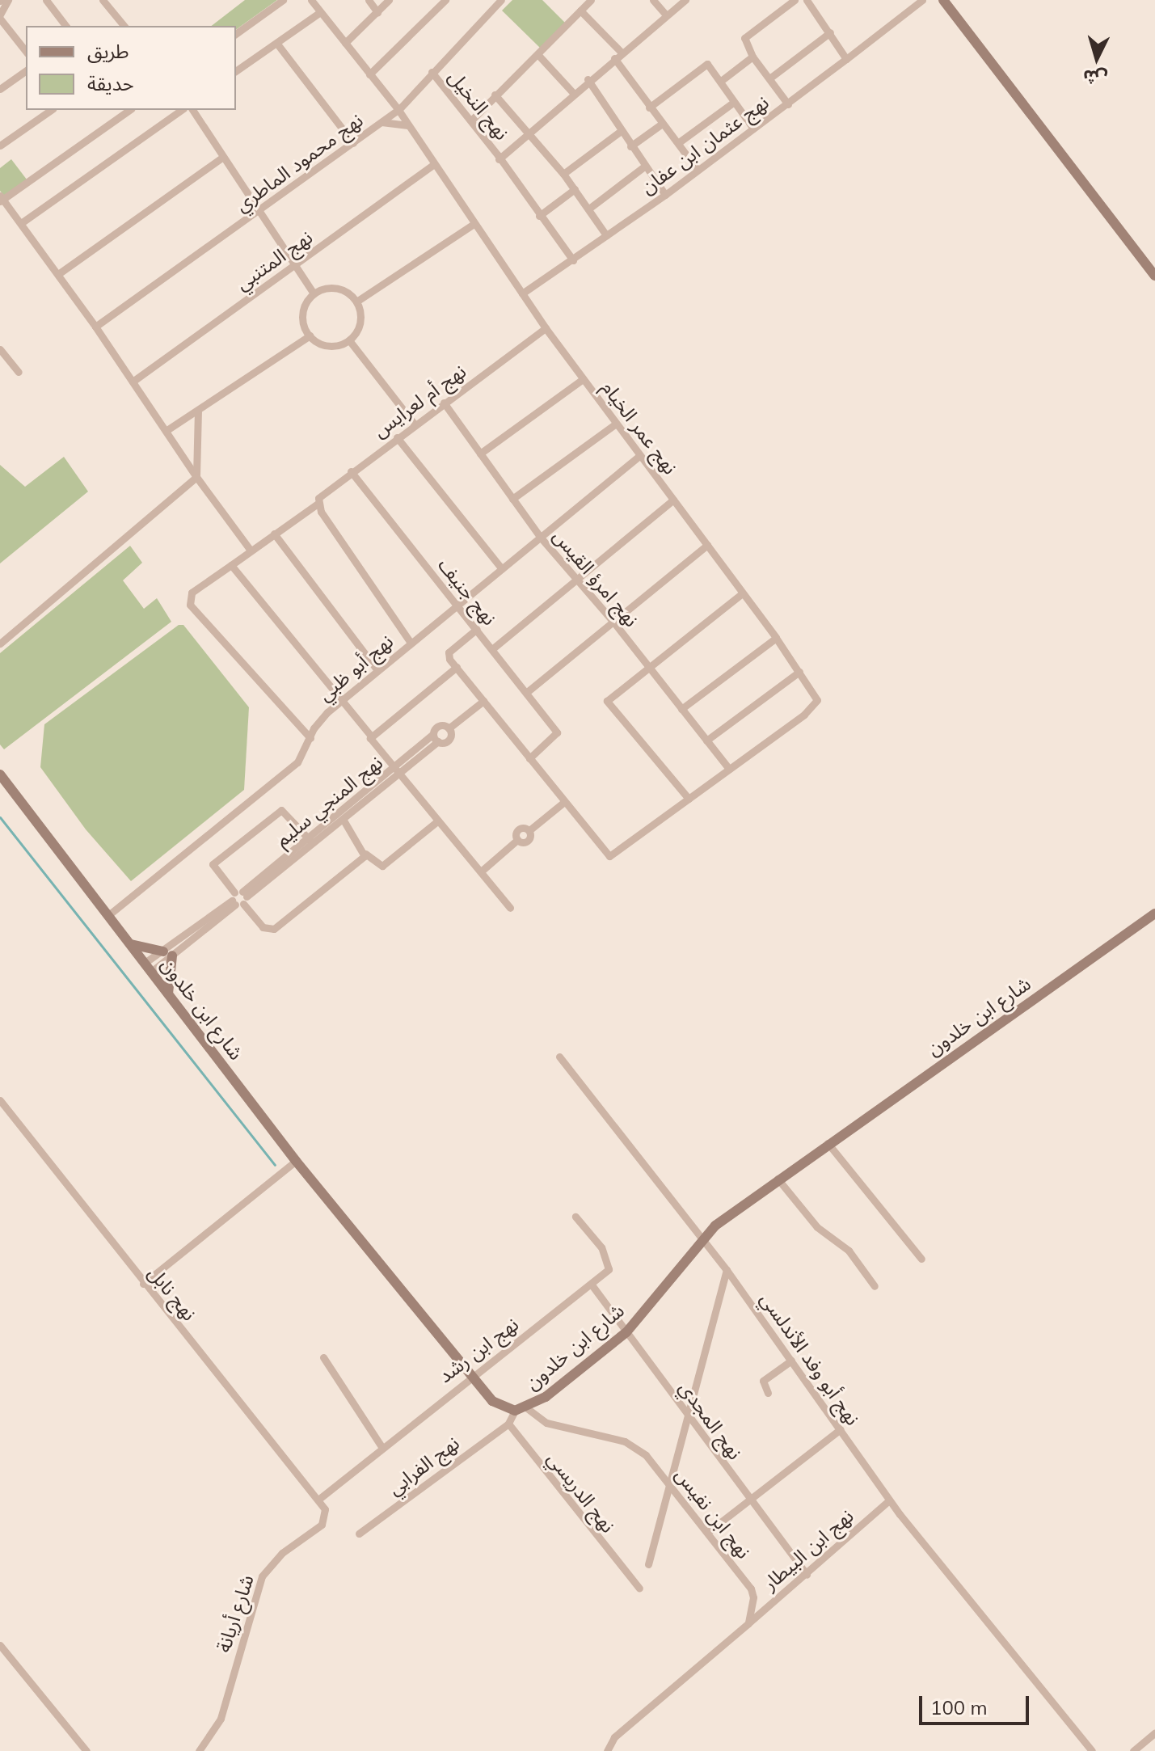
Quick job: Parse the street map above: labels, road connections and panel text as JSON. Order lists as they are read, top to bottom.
{
  "streets": {
    "street": [
      "نهج النخيل",
      "نهج عثمان ابن عفان",
      "نهج محمود الماطري",
      "نهج المتنبي",
      "نهج أم لعرايس",
      "نهج عمر الخيام",
      "نهج امرؤ القيس",
      "نهج جنيف",
      "نهج أبو ظبي",
      "نهج المنجي سليم",
      "شارع ابن خلدون",
      "نهج نابل",
      "نهج ابن رشد",
      "نهج أبو وفد الأندلسي",
      "نهج المجدي",
      "نهج الفرابي",
      "نهج الدريسي",
      "نهج ابن نفيس",
      "نهج ابن البيطار",
      "شارع أريانة"
    ]
  },
  "crossings": [
    ["نهج النخيل", "نهج عثمان ابن عفان"],
    ["نهج النخيل", "نهج محمود الماطري"],
    ["نهج عثمان ابن عفان", "نهج عمر الخيام"],
    ["نهج محمود الماطري", "نهج عمر الخيام"],
    ["نهج المتنبي", "نهج عمر الخيام"],
    ["نهج أم لعرايس", "نهج عمر الخيام"],
    ["نهج أم لعرايس", "نهج امرؤ القيس"],
    ["نهج أم لعرايس", "نهج جنيف"],
    ["نهج أم لعرايس", "نهج أبو ظبي"],
    ["نهج عمر الخيام", "نهج امرؤ القيس"],
    ["نهج عمر الخيام", "نهج أبو ظبي"],
    ["نهج امرؤ القيس", "نهج أبو ظبي"],
    ["نهج جنيف", "نهج أبو ظبي"],
    ["نهج أبو ظبي", "شارع ابن خلدون"],
    ["نهج المنجي سليم", "شارع ابن خلدون"],
    ["شارع ابن خلدون", "نهج ابن رشد"],
    ["شارع ابن خلدون", "نهج أبو وفد الأندلسي"],
    ["شارع ابن خلدون", "نهج المجدي"],
    ["شارع ابن خلدون", "نهج ابن نفيس"],
    ["نهج نابل", "نهج ابن رشد"],
    ["نهج نابل", "شارع أريانة"],
    ["نهج ابن رشد", "نهج المجدي"],
    ["نهج ابن رشد", "شارع أريانة"],
    ["نهج أبو وفد الأندلسي", "نهج ابن البيطار"],
    ["نهج المجدي", "نهج ابن البيطار"],
    ["نهج الفرابي", "نهج الدريسي"],
    ["نهج ابن نفيس", "نهج ابن البيطار"]
  ],
  "legend": ["طريق", "حديقة"],
  "scale_bar": "100 m",
  "north": "bottom"
}
